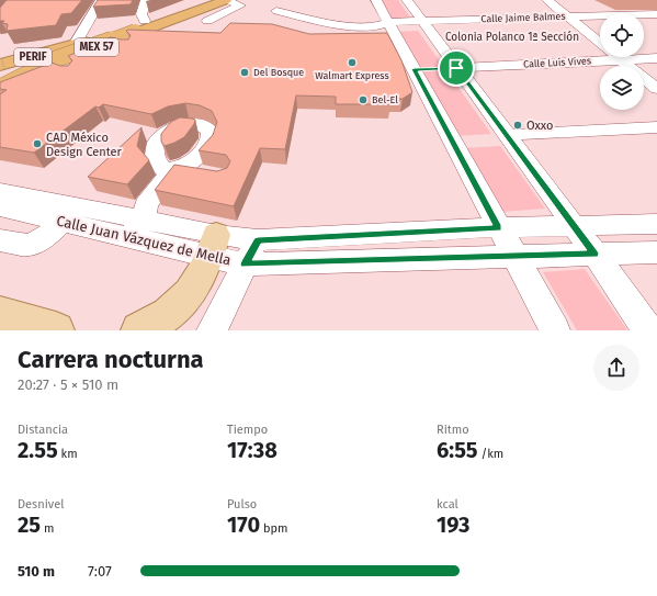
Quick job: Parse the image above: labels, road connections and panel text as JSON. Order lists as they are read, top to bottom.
{
  "streets": {
    "highway": ["MEX 57", "PERIF"],
    "street": ["Calle Jaime Balmes", "Calle Luis Vives", "Calle Juan Vázquez de Mella"]
  },
  "crossings": [
    ["MEX 57", "PERIF"]
  ],
  "districts": ["Colonia Polanco 1ª Sección"],
  "places": [
    "Walmart Express",
    "Del Bosque",
    "Bel-El",
    "Oxxo",
    "CAD México Design Center"
  ],
  "page": {
    "heading": ["Carrera nocturna", "20:27 · 5 × 510 m"],
    "stats": [
      ["Distancia", "2.55 km"],
      ["Tiempo", "17:38"],
      ["Ritmo", "6:55 /km"],
      ["Desnivel", "25 m"],
      ["Pulso", "170 bpm"],
      ["kcal", "193"]
    ],
    "list": [
      {
        "name": "510 m",
        "note": "7:07"
      }
    ]
  }
}
